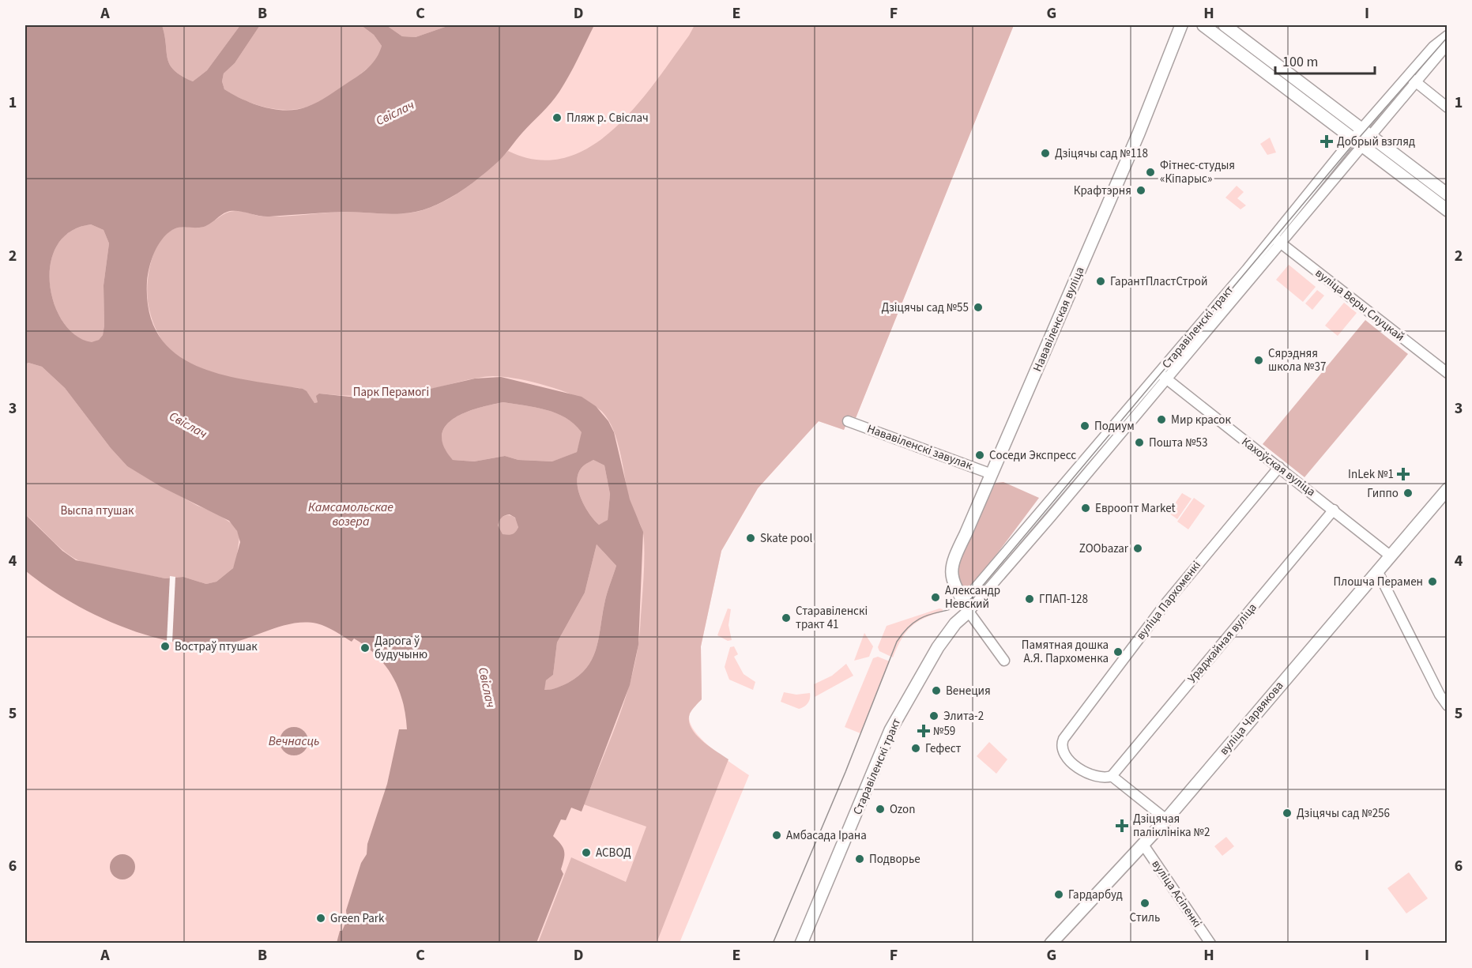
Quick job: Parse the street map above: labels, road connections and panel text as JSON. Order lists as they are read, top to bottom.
{
  "streets": {
    "main road": ["Нававіленская вуліца", "Старавіленскі тракт", "вуліца Чарвякова"],
    "street": [
      "вуліца Веры Слуцкай",
      "Нававіленскі завулак",
      "Кахоўская вуліца",
      "вуліца Пархоменкі",
      "Ураджайная вуліца",
      "вуліца Асіпенкі"
    ]
  },
  "crossings": [
    ["вуліца Веры Слуцкай", "Старавіленскі тракт"],
    ["Нававіленская вуліца", "Старавіленскі тракт"],
    ["Нававіленская вуліца", "Нававіленскі завулак"],
    ["Старавіленскі тракт", "Кахоўская вуліца"],
    ["Кахоўская вуліца", "вуліца Пархоменкі"],
    ["Кахоўская вуліца", "Ураджайная вуліца"],
    ["Кахоўская вуліца", "вуліца Чарвякова"],
    ["вуліца Пархоменкі", "Ураджайная вуліца"],
    ["вуліца Чарвякова", "вуліца Асіпенкі"]
  ],
  "water": ["Свіслач", "Камсамольскае возера", "Вечнасць"],
  "parks": ["Парк Перамогі", "Выспа птушак"],
  "places": {
    "other": [
      "Пляж р. Свіслач",
      "Дзіцячы сад №118",
      "Фітнес-студыя «Кіпарыс»",
      "Крафтэрня",
      "ГарантПластСтрой",
      "Дзіцячы сад №55",
      "Сярэдняя школа №37",
      "Мир красок",
      "Подиум",
      "Пошта №53",
      "Соседи Экспресс",
      "Гиппо",
      "Евроопт Market",
      "Skate pool",
      "ZOObazar",
      "Плошча Перамен",
      "Александр Невский",
      "ГПАП-128",
      "Старавіленскі тракт 41",
      "Востраў птушак",
      "Дарога ў будучыню",
      "Памятная дошка А.Я. Пархоменка",
      "Венеция",
      "Элита-2",
      "Гефест",
      "Ozon",
      "Дзіцячы сад №256",
      "Амбасада Ірана",
      "АСВОД",
      "Подворье",
      "Гардарбуд",
      "Стиль",
      "Green Park"
    ],
    "health": [
      "Добрый взгляд",
      "InLek №1",
      "№59",
      "Дзіцячая паліклініка №2"
    ]
  },
  "scale_bar": "100 m",
  "grid": {
    "columns": [
      "A",
      "B",
      "C",
      "D",
      "E",
      "F",
      "G",
      "H",
      "I"
    ],
    "rows": [
      "1",
      "2",
      "3",
      "4",
      "5",
      "6"
    ]
  }
}
